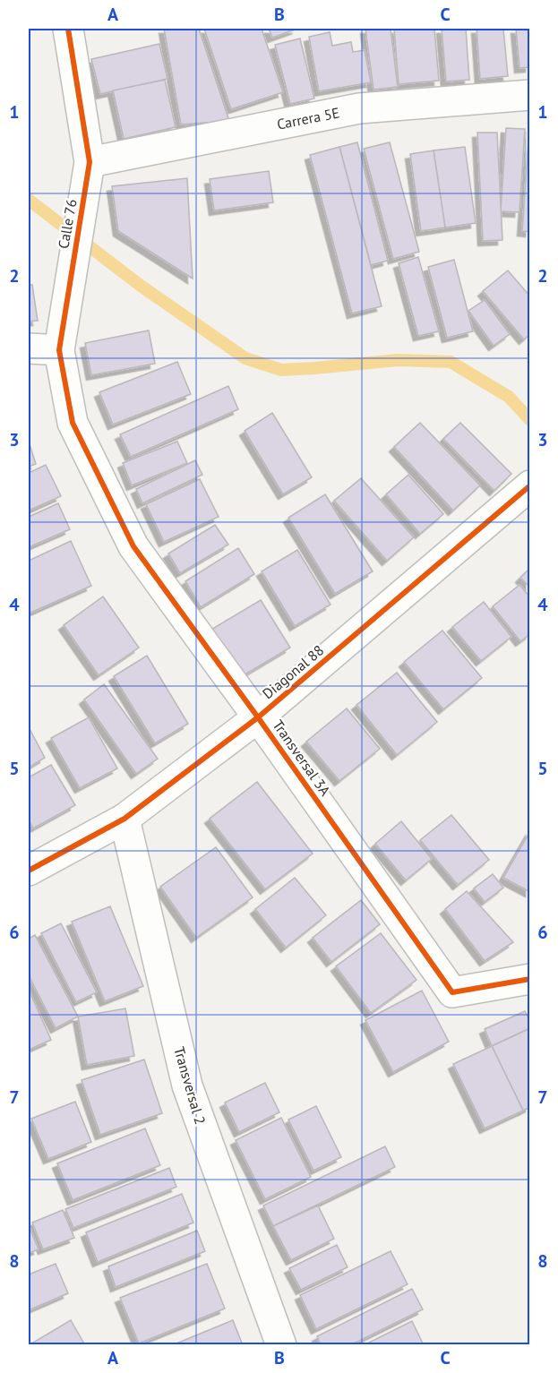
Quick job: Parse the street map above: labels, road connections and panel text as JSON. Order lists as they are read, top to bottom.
{
  "streets": {
    "street": [
      "Carrera 5E",
      "Calle 76",
      "Diagonal 88",
      "Transversal 3A",
      "Transversal 2"
    ]
  },
  "crossings": [
    ["Carrera 5E", "Calle 76"],
    ["Calle 76", "Transversal 3A"],
    ["Diagonal 88", "Transversal 3A"],
    ["Diagonal 88", "Transversal 2"]
  ],
  "grid": {
    "columns": ["A", "B", "C"],
    "rows": [
      "1",
      "2",
      "3",
      "4",
      "5",
      "6",
      "7",
      "8"
    ]
  }
}
